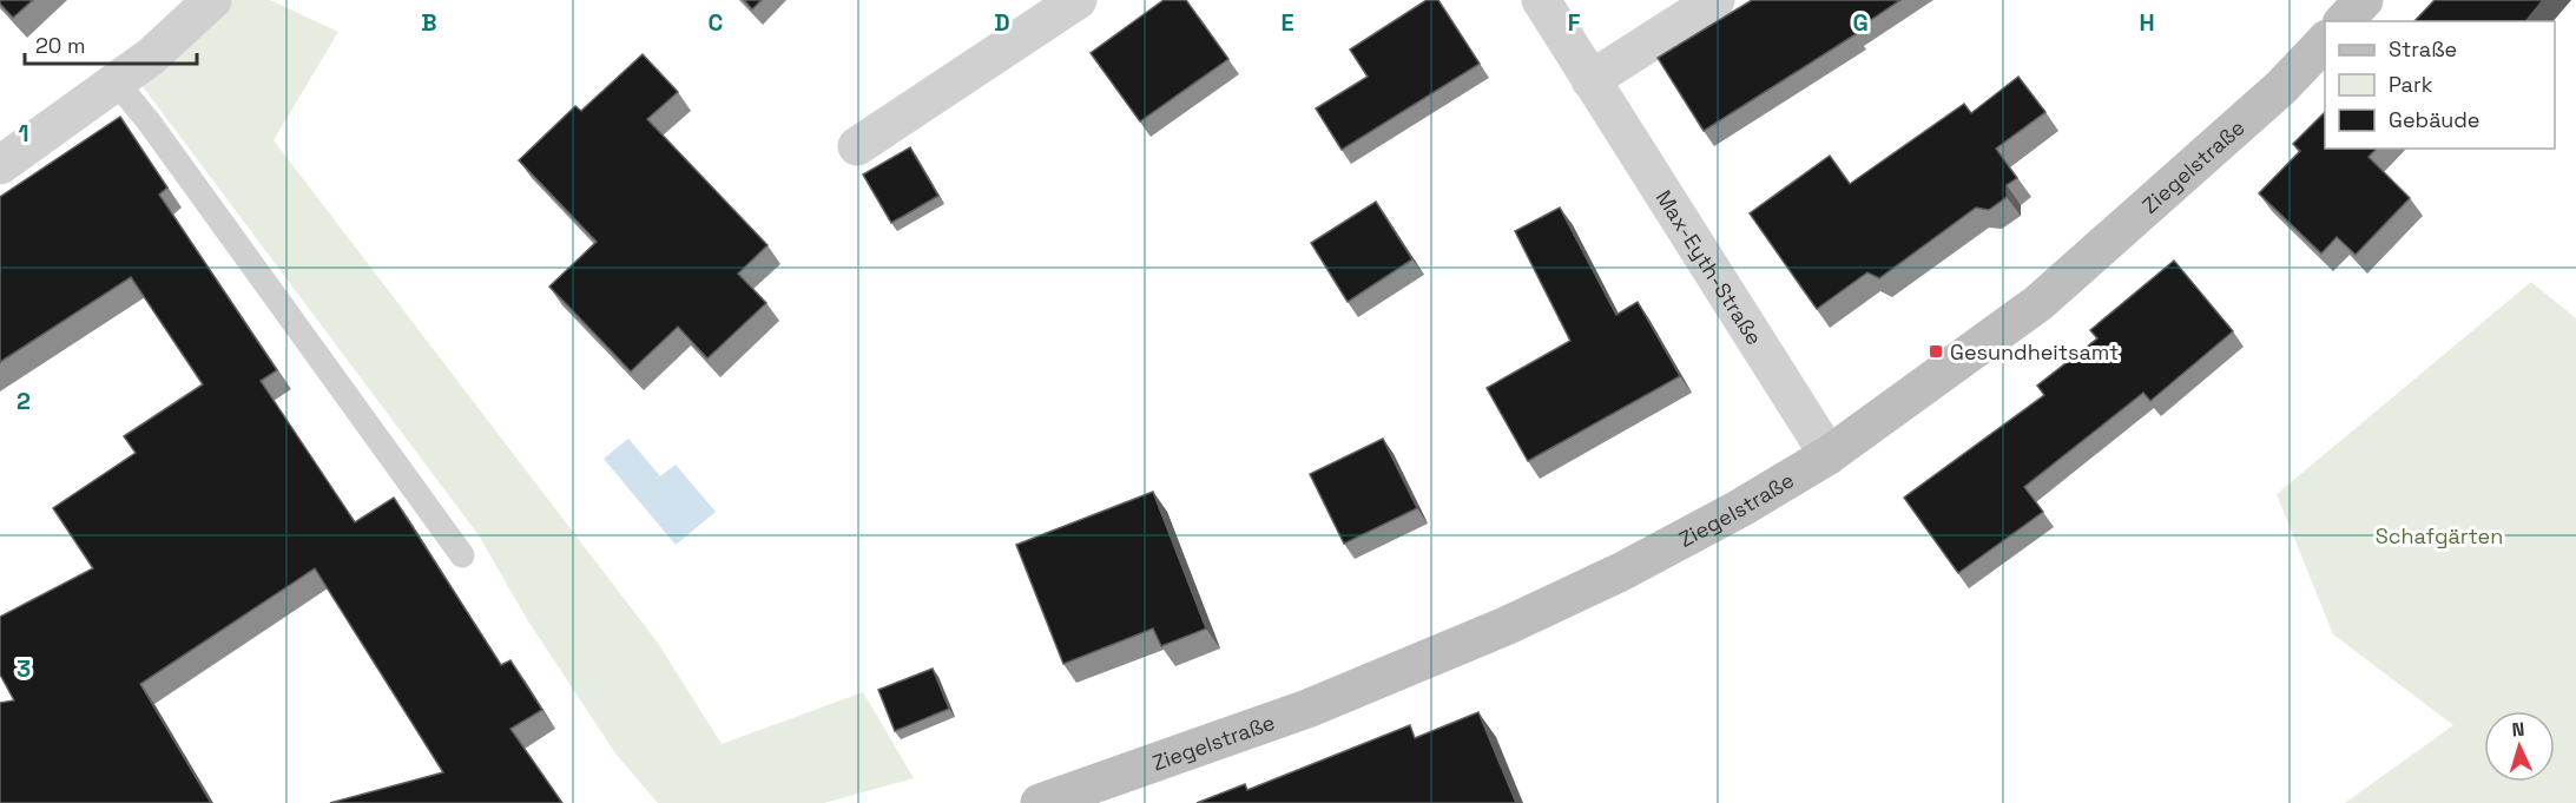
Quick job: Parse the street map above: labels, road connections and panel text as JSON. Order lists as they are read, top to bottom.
{
  "streets": {
    "main road": ["Ziegelstraße"],
    "street": ["Max-Eyth-Straße"]
  },
  "crossings": [
    ["Ziegelstraße", "Max-Eyth-Straße"]
  ],
  "parks": ["Schafgärten"],
  "places": {
    "transit": ["Gesundheitsamt"]
  },
  "legend": ["Straße", "Park", "Gebäude"],
  "scale_bar": "20 m",
  "north": "top",
  "grid": {
    "columns": [
      "B",
      "C",
      "D",
      "E",
      "F",
      "G",
      "H"
    ],
    "rows": ["1", "2", "3"]
  }
}
